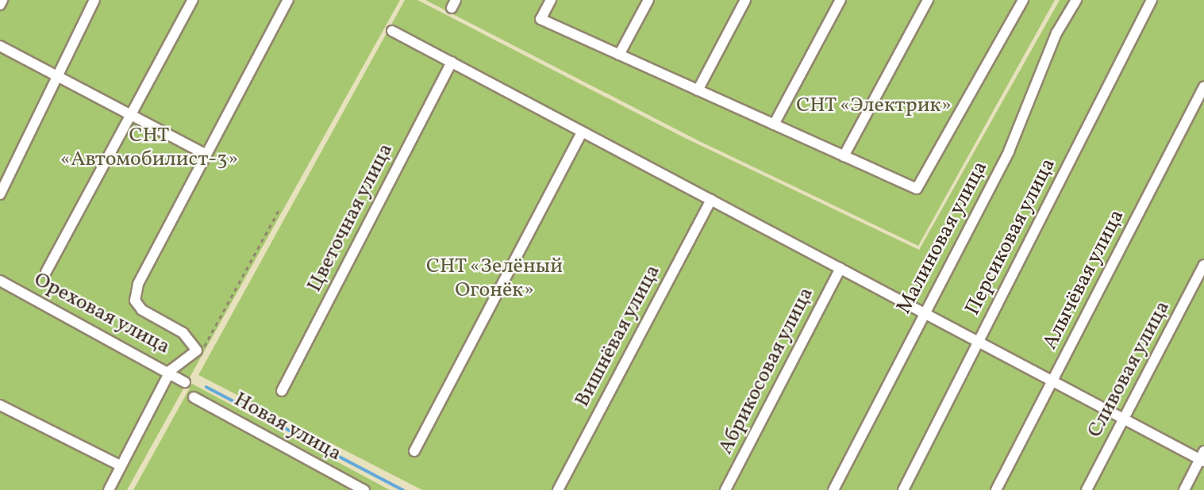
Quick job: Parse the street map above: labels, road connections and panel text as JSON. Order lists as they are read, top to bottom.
{
  "streets": {
    "street": [
      "Цветочная улица",
      "Персиковая улица",
      "Малиновая улица",
      "Алычёвая улица",
      "Ореховая улица",
      "Вишнёвая улица",
      "Сливовая улица",
      "Абрикосовая улица",
      "Новая улица"
    ]
  },
  "parks": ["СНТ «Электрик»", "СНТ «Автомобилист-3»", "СНТ «Зелёный Огонёк»"]
}
